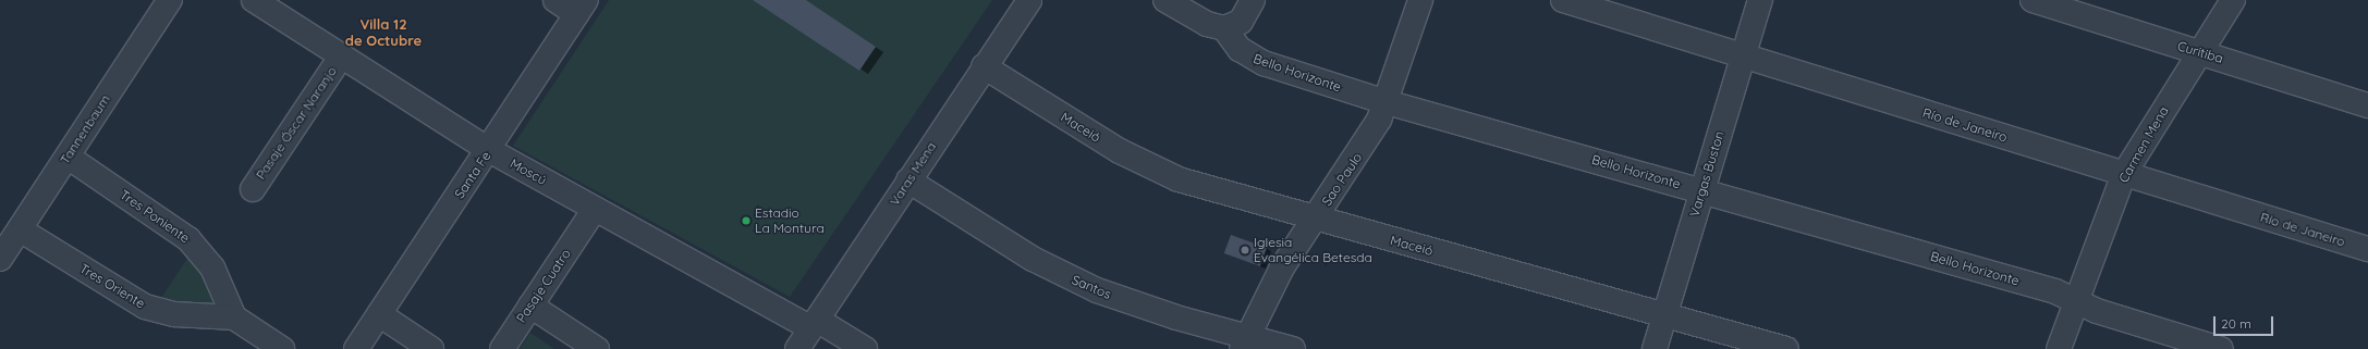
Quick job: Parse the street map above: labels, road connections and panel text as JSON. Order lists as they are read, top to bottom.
{
  "streets": {
    "street": [
      "Curitiba",
      "Bello Horizonte",
      "Pasaje Óscar Naranjo",
      "Río de Janeiro",
      "Maceió",
      "Tannenbaum",
      "Carmen Mena",
      "Moscú",
      "Varas Mena",
      "Vargas Buston",
      "Santa Fe",
      "Sao Paulo",
      "Tres Poniente",
      "Tres Oriente",
      "Pasaje Cuatro",
      "Santos"
    ]
  },
  "crossings": [
    ["Curitiba", "Carmen Mena"],
    ["Bello Horizonte", "Carmen Mena"],
    ["Bello Horizonte", "Vargas Buston"],
    ["Bello Horizonte", "Sao Paulo"],
    ["Pasaje Óscar Naranjo", "Moscú"],
    ["Río de Janeiro", "Carmen Mena"],
    ["Río de Janeiro", "Vargas Buston"],
    ["Maceió", "Varas Mena"],
    ["Maceió", "Vargas Buston"],
    ["Maceió", "Sao Paulo"],
    ["Tannenbaum", "Tres Poniente"],
    ["Tannenbaum", "Tres Oriente"],
    ["Moscú", "Varas Mena"],
    ["Moscú", "Santa Fe"],
    ["Moscú", "Pasaje Cuatro"],
    ["Varas Mena", "Santos"],
    ["Sao Paulo", "Santos"],
    ["Tres Poniente", "Tres Oriente"]
  ],
  "districts": ["Villa 12 de Octubre"],
  "places": ["Estadio La Montura", "Iglesia Evangélica Betesda"],
  "scale_bar": "20 m"
}
